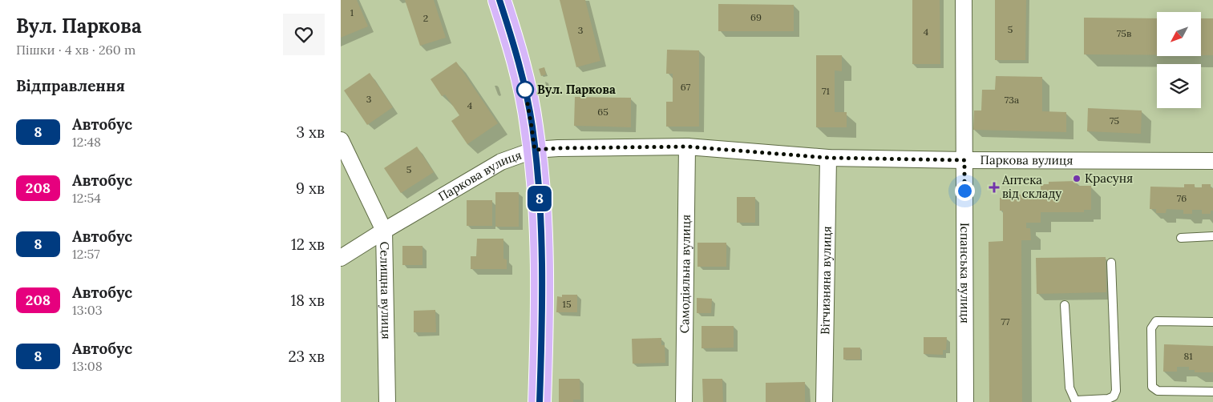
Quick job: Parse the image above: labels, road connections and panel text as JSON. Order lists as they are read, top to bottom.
{
  "streets": {
    "street": [
      "Паркова вулиця",
      "Іспанська вулиця",
      "Самодіяльна вулиця",
      "Вітчизняна вулиця",
      "Селищна вулиця"
    ]
  },
  "crossings": [
    ["Паркова вулиця", "Іспанська вулиця"],
    ["Паркова вулиця", "Самодіяльна вулиця"],
    ["Паркова вулиця", "Вітчизняна вулиця"],
    ["Паркова вулиця", "Селищна вулиця"]
  ],
  "places": {
    "other": ["Вул. Паркова", "Красуня"],
    "health": ["Аптека від складу"]
  },
  "lines": ["bus line 8"],
  "house_numbers": [
    "1",
    "69",
    "2",
    "5",
    "3",
    "4",
    "75в",
    "67",
    "71",
    "3",
    "73а",
    "4",
    "65",
    "75",
    "5",
    "76",
    "15",
    "77",
    "81"
  ],
  "north": "bottom left",
  "page": {
    "heading": [
      ["Вул. Паркова", "Пішки · 4 хв · 260 m"],
      "Відправлення"
    ],
    "on_map": "8",
    "list": [
      {
        "mark": "8",
        "name": "Автобус",
        "note": "12:48",
        "value": "3 хв"
      },
      {
        "mark": "208",
        "name": "Автобус",
        "note": "12:54",
        "value": "9 хв"
      },
      {
        "mark": "8",
        "name": "Автобус",
        "note": "12:57",
        "value": "12 хв"
      },
      {
        "mark": "208",
        "name": "Автобус",
        "note": "13:03",
        "value": "18 хв"
      },
      {
        "mark": "8",
        "name": "Автобус",
        "note": "13:08",
        "value": "23 хв"
      }
    ]
  }
}
